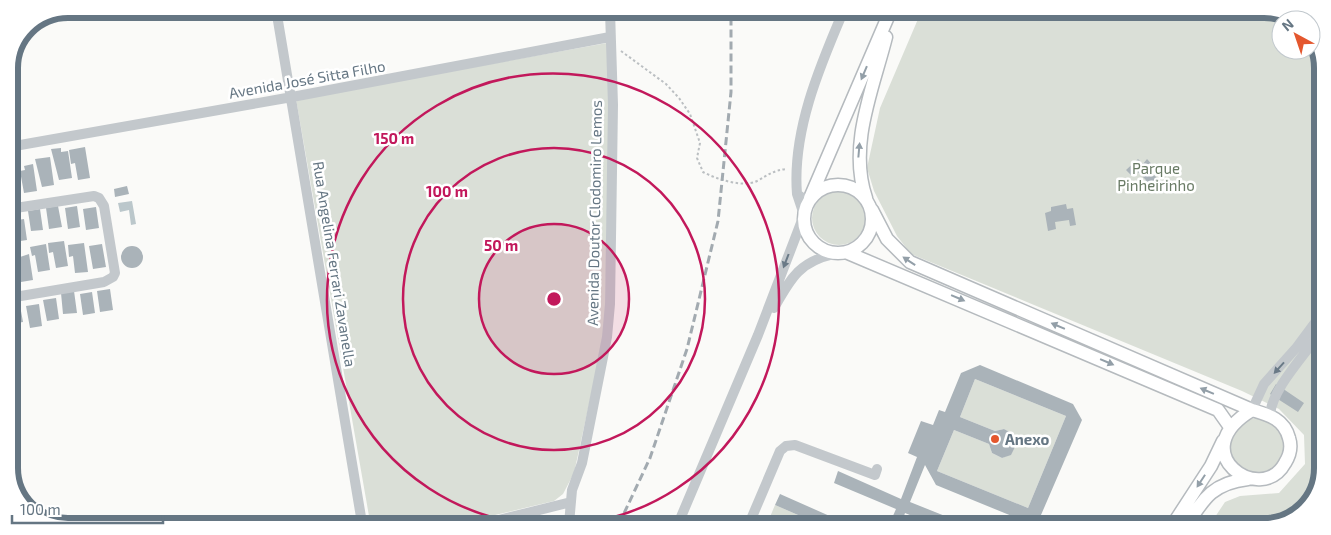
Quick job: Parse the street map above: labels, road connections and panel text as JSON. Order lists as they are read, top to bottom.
{
  "streets": {
    "street": ["Avenida José Sitta Filho", "Avenida Doutor Clodomiro Lemos", "Rua Angelina Ferrari Zavanella"]
  },
  "crossings": [
    ["Avenida José Sitta Filho", "Avenida Doutor Clodomiro Lemos"],
    ["Avenida José Sitta Filho", "Rua Angelina Ferrari Zavanella"]
  ],
  "parks": ["Parque Pinheirinho"],
  "places": ["Anexo"],
  "scale_bar": "100 m",
  "north": "top left",
  "rings": ["150 m", "100 m", "50 m"]
}
